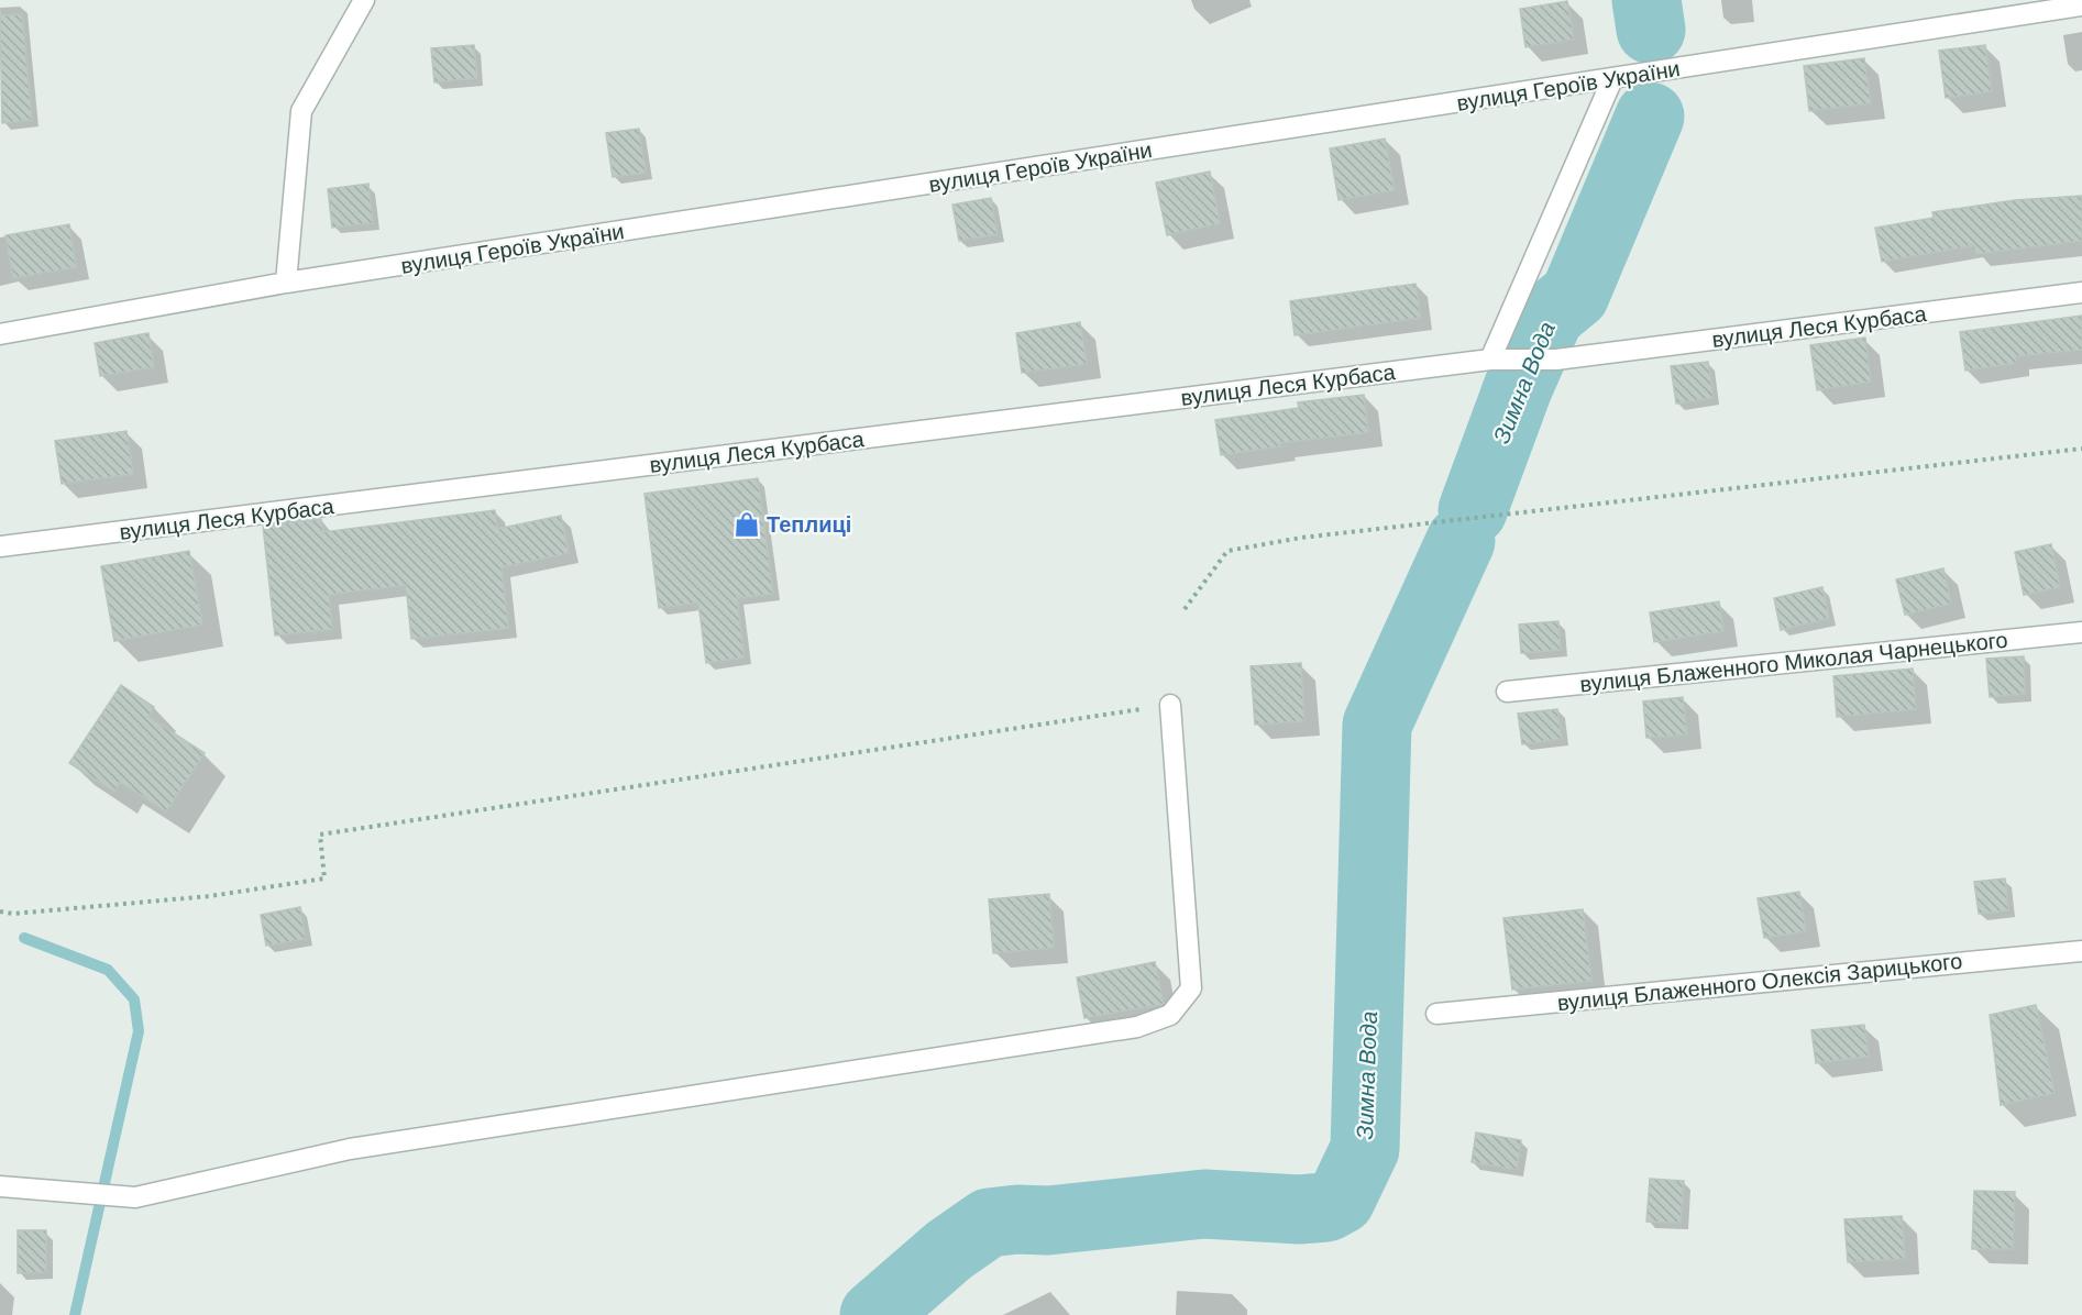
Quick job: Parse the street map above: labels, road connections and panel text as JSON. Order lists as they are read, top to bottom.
{
  "streets": {
    "street": [
      "вулиця Героїв України",
      "вулиця Леся Курбаса",
      "вулиця Блаженного Миколая Чарнецького",
      "вулиця Блаженного Олексія Зарицького"
    ]
  },
  "water": ["Зимна Вода"],
  "places": {
    "shop": ["Теплиці"]
  }
}
